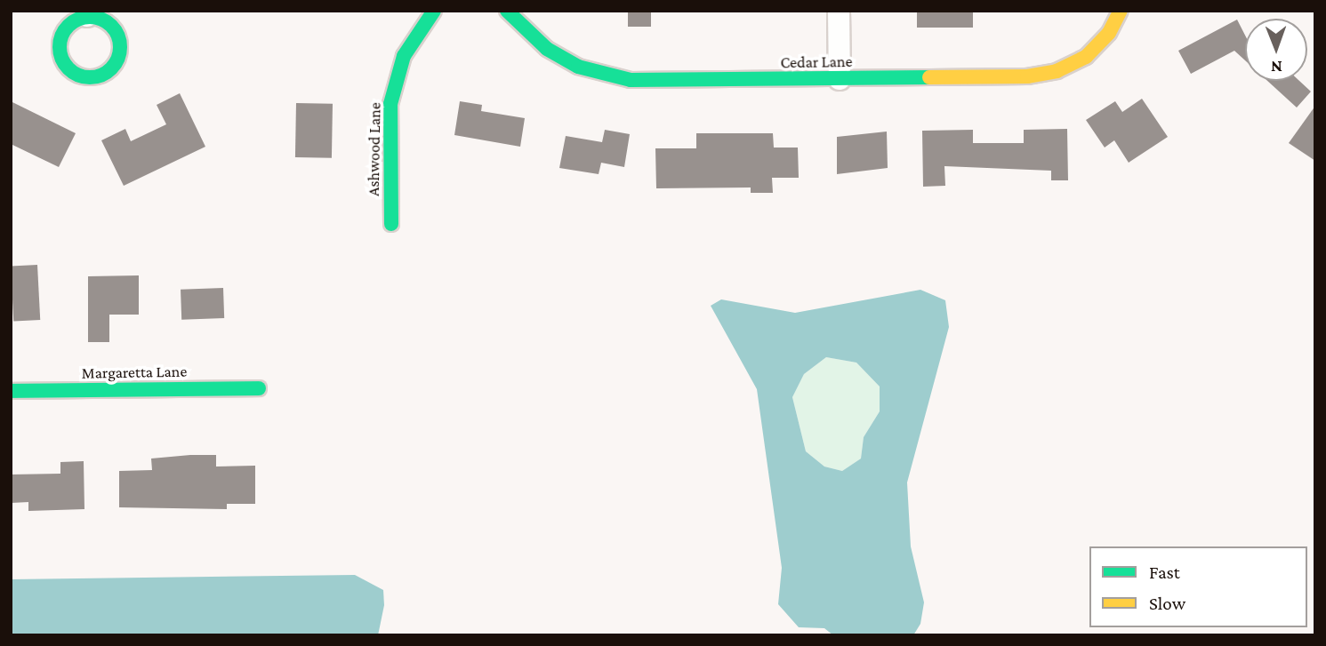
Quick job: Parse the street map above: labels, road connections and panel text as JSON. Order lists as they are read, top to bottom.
{
  "streets": {
    "street": ["Cedar Lane", "Ashwood Lane", "Margaretta Lane"]
  },
  "legend": ["Fast", "Slow"],
  "north": "bottom"
}
